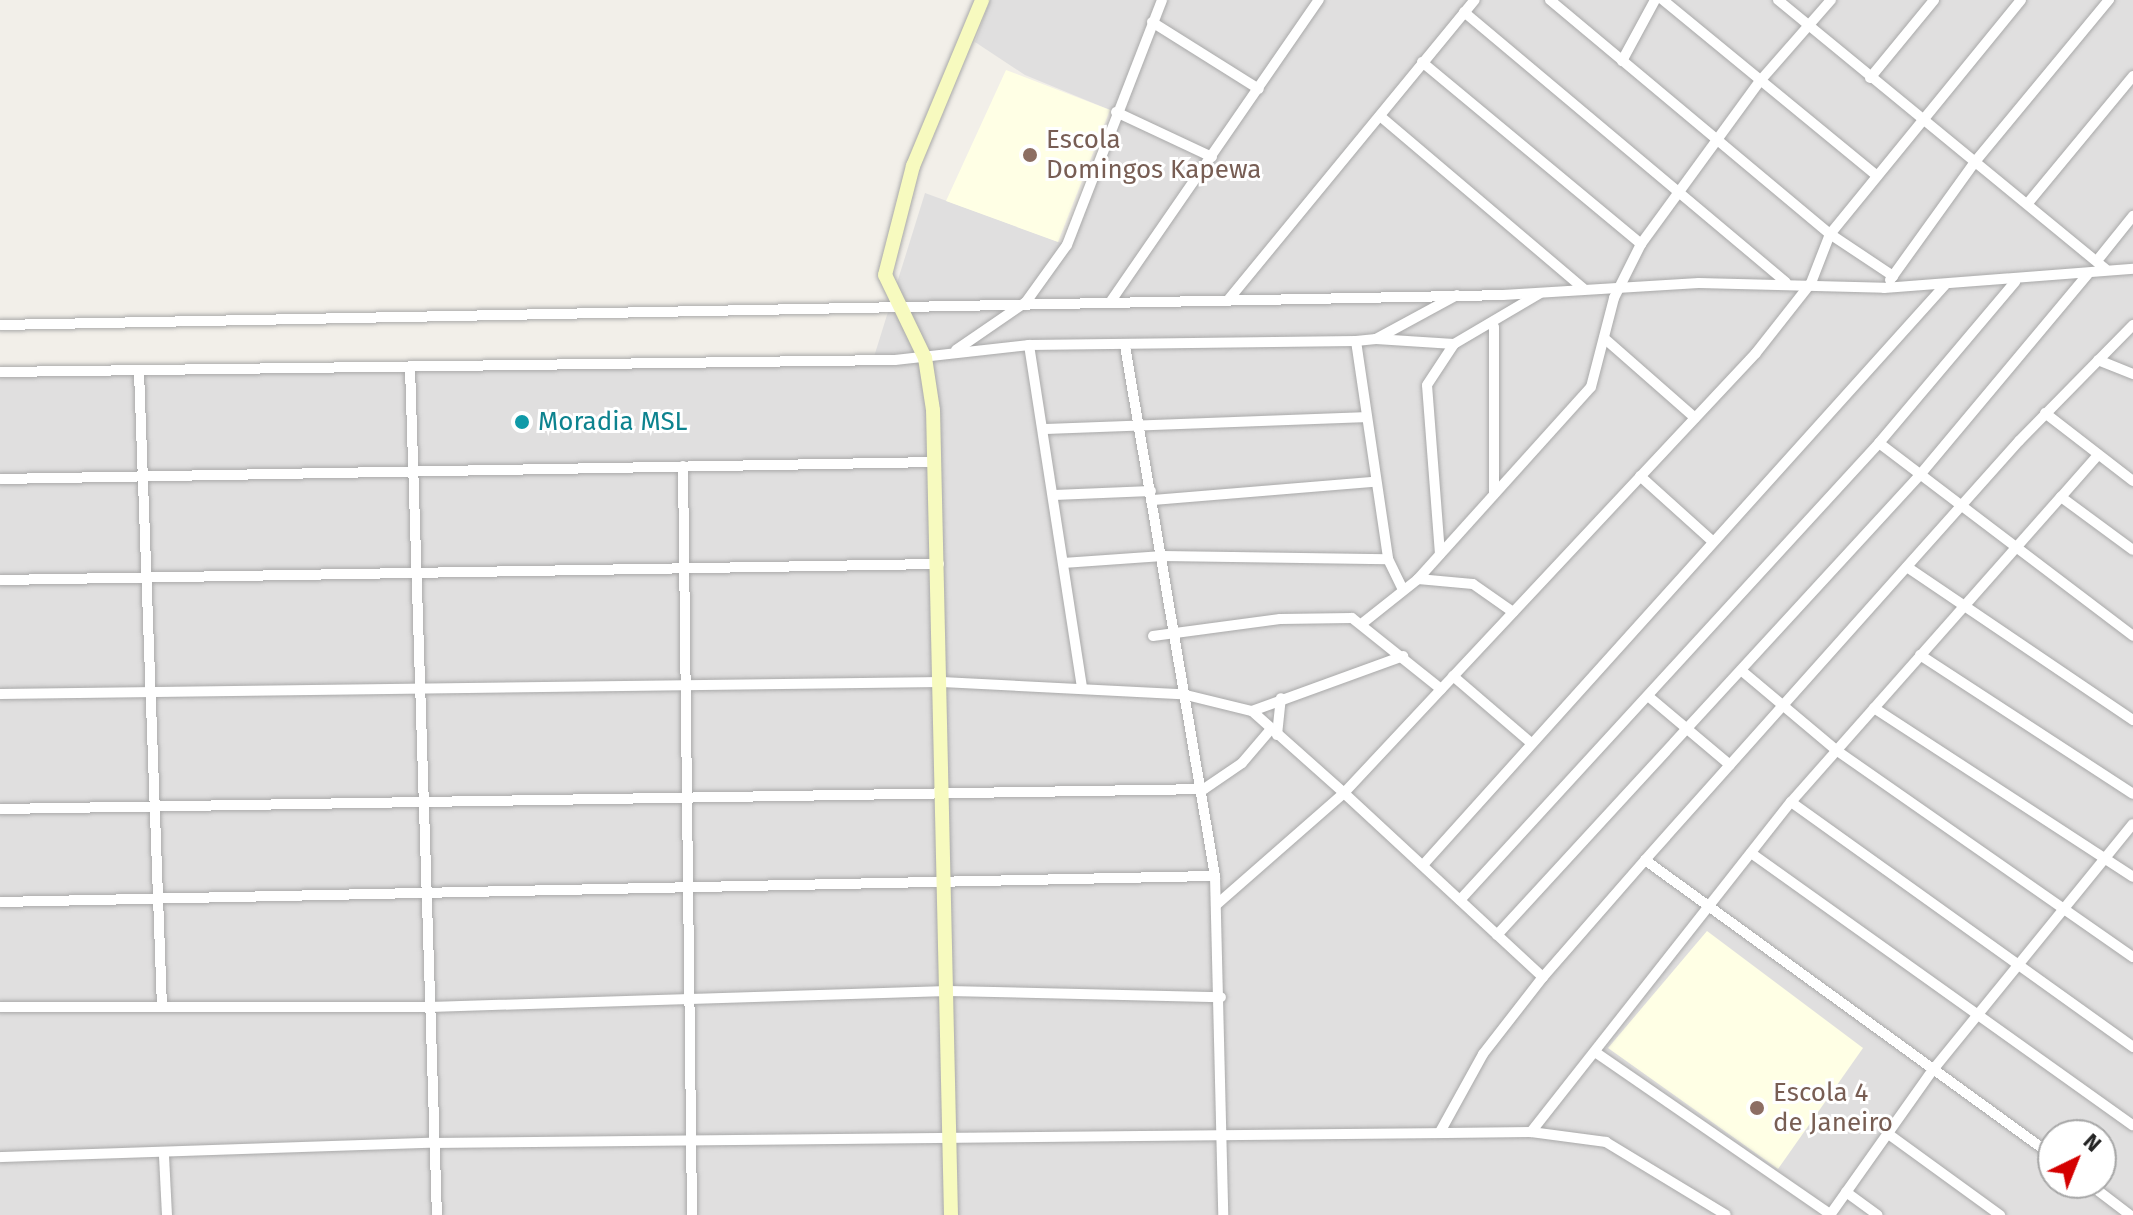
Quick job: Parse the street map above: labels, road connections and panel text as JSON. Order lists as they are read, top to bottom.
{
  "places": ["Escola Domingos Kapewa", "Moradia MSL", "Escola 4 de Janeiro"],
  "north": "top right"
}
